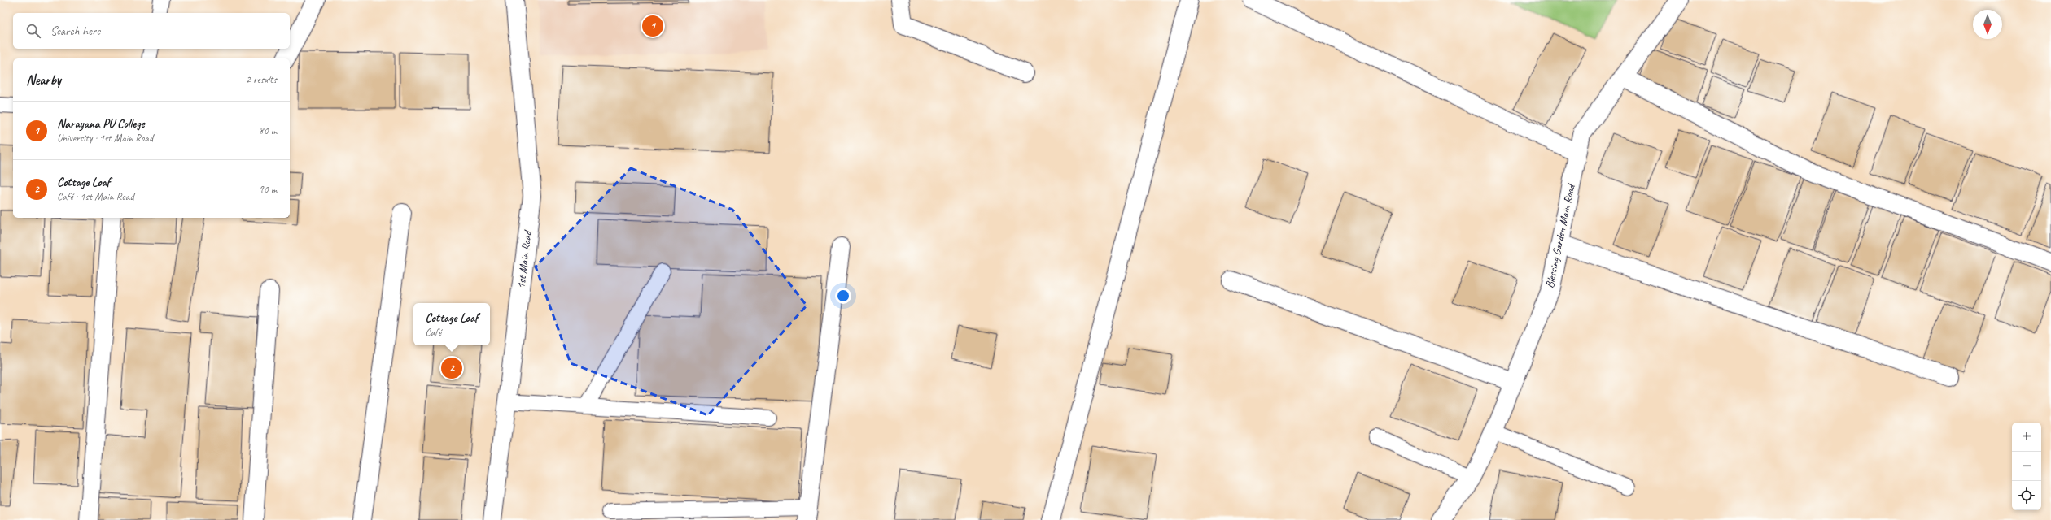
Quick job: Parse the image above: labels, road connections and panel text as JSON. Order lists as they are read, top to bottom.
{
  "streets": {
    "street": ["Blessing Garden Main Road", "1st Main Road"]
  },
  "north": "bottom",
  "page": {
    "search": "Search here",
    "pins": ["1", "2"],
    "heading": ["Nearby", "2 results"],
    "list": [
      {
        "mark": "1",
        "name": "Narayana PU College",
        "note": "University · 1st Main Road",
        "value": "80 m"
      },
      {
        "mark": "2",
        "name": "Cottage Loaf",
        "note": "Café · 1st Main Road",
        "value": "90 m"
      }
    ],
    "popup": ["Cottage Loaf", "Café"],
    "map_buttons": ["+", "−"]
  }
}
